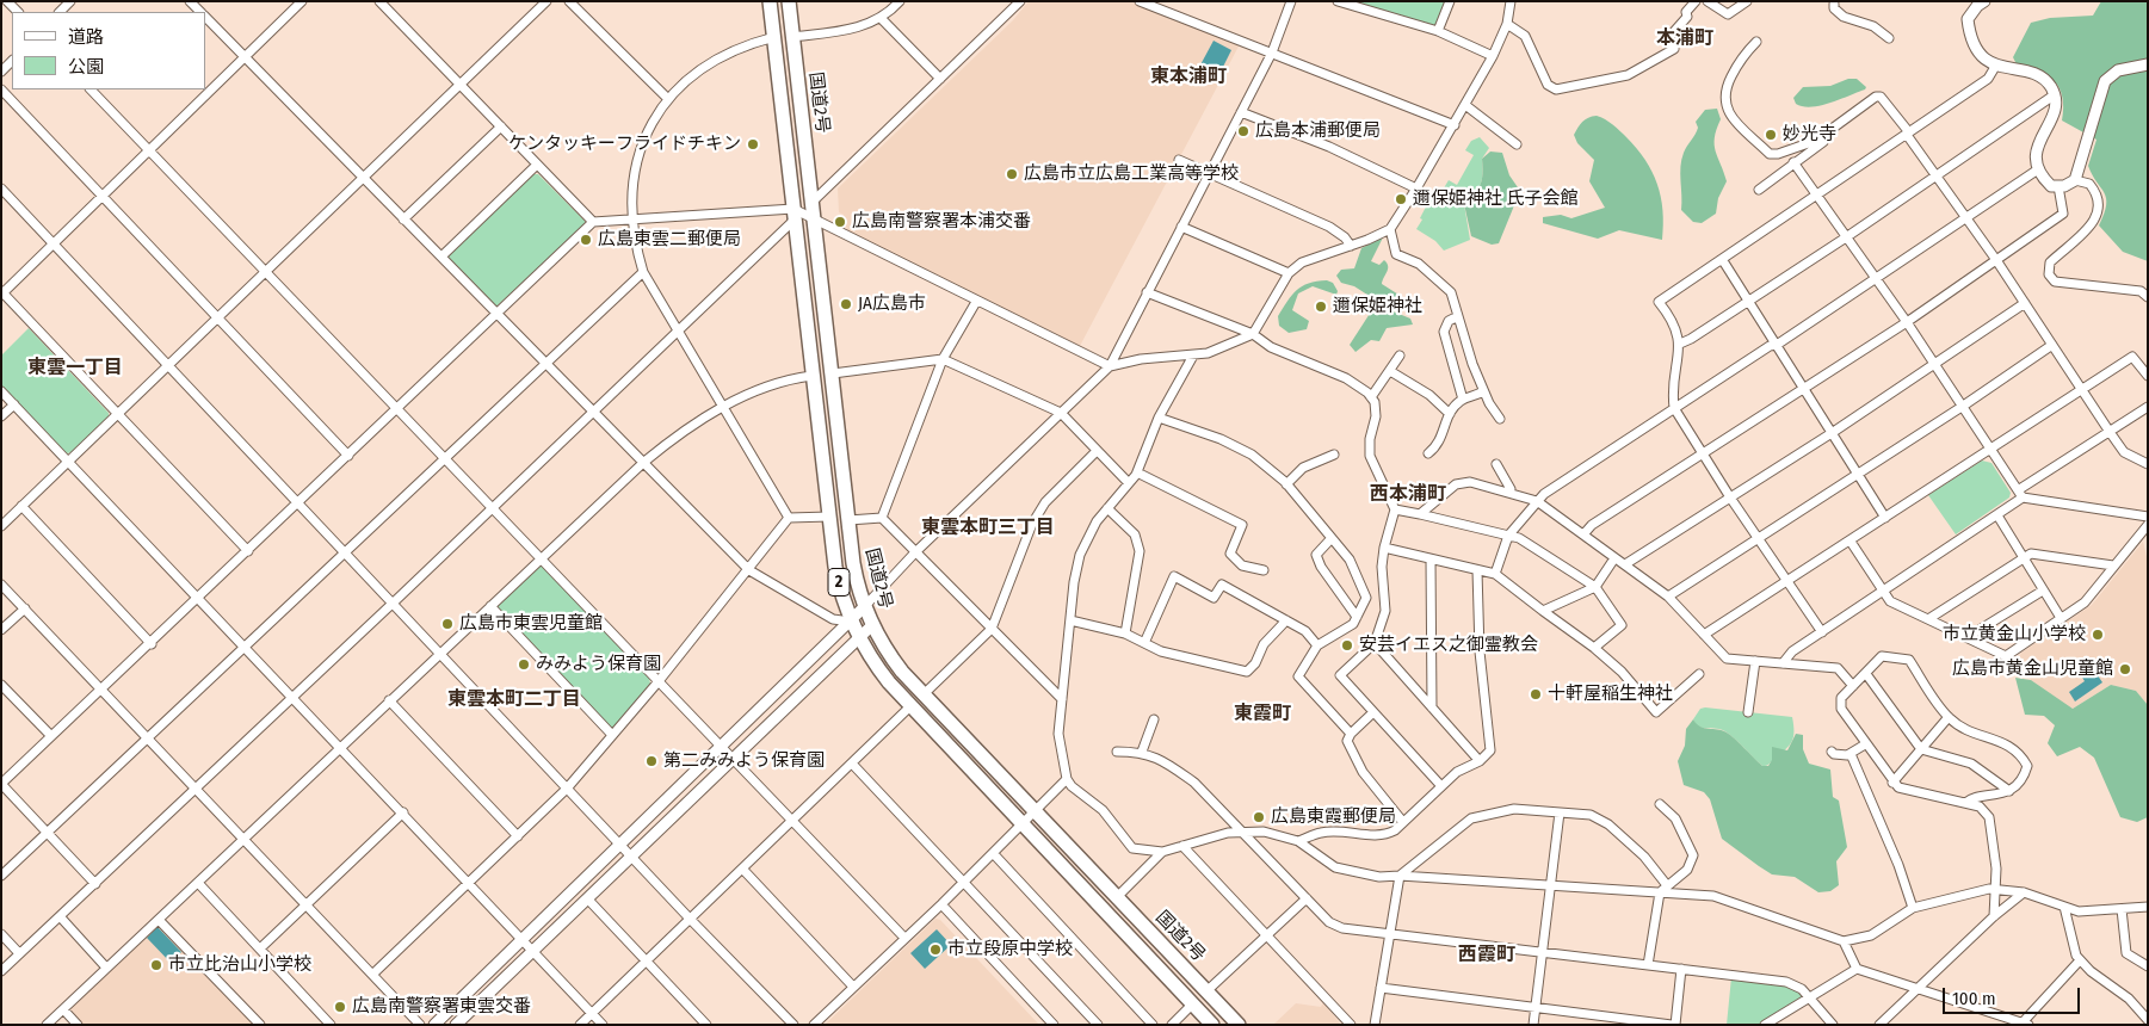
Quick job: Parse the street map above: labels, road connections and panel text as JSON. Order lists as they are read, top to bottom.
{
  "streets": {
    "highway": ["国道2号", "2"]
  },
  "districts": [
    "本浦町",
    "東本浦町",
    "東雲一丁目",
    "西本浦町",
    "東雲本町三丁目",
    "東雲本町二丁目",
    "東霞町",
    "西霞町"
  ],
  "places": [
    "広島本浦郵便局",
    "妙光寺",
    "ケンタッキーフライドチキン",
    "広島市立広島工業高等学校",
    "邇保姫神社 氏子会館",
    "広島南警察署本浦交番",
    "広島東雲二郵便局",
    "JA広島市",
    "邇保姫神社",
    "広島市東雲児童館",
    "市立黄金山小学校",
    "安芸イエス之御霊教会",
    "みみよう保育園",
    "広島市黄金山児童館",
    "十軒屋稲生神社",
    "第二みみよう保育園",
    "広島東霞郵便局",
    "市立段原中学校",
    "市立比治山小学校",
    "広島南警察署東雲交番"
  ],
  "legend": ["道路", "公園"],
  "scale_bar": "100 m"
}
